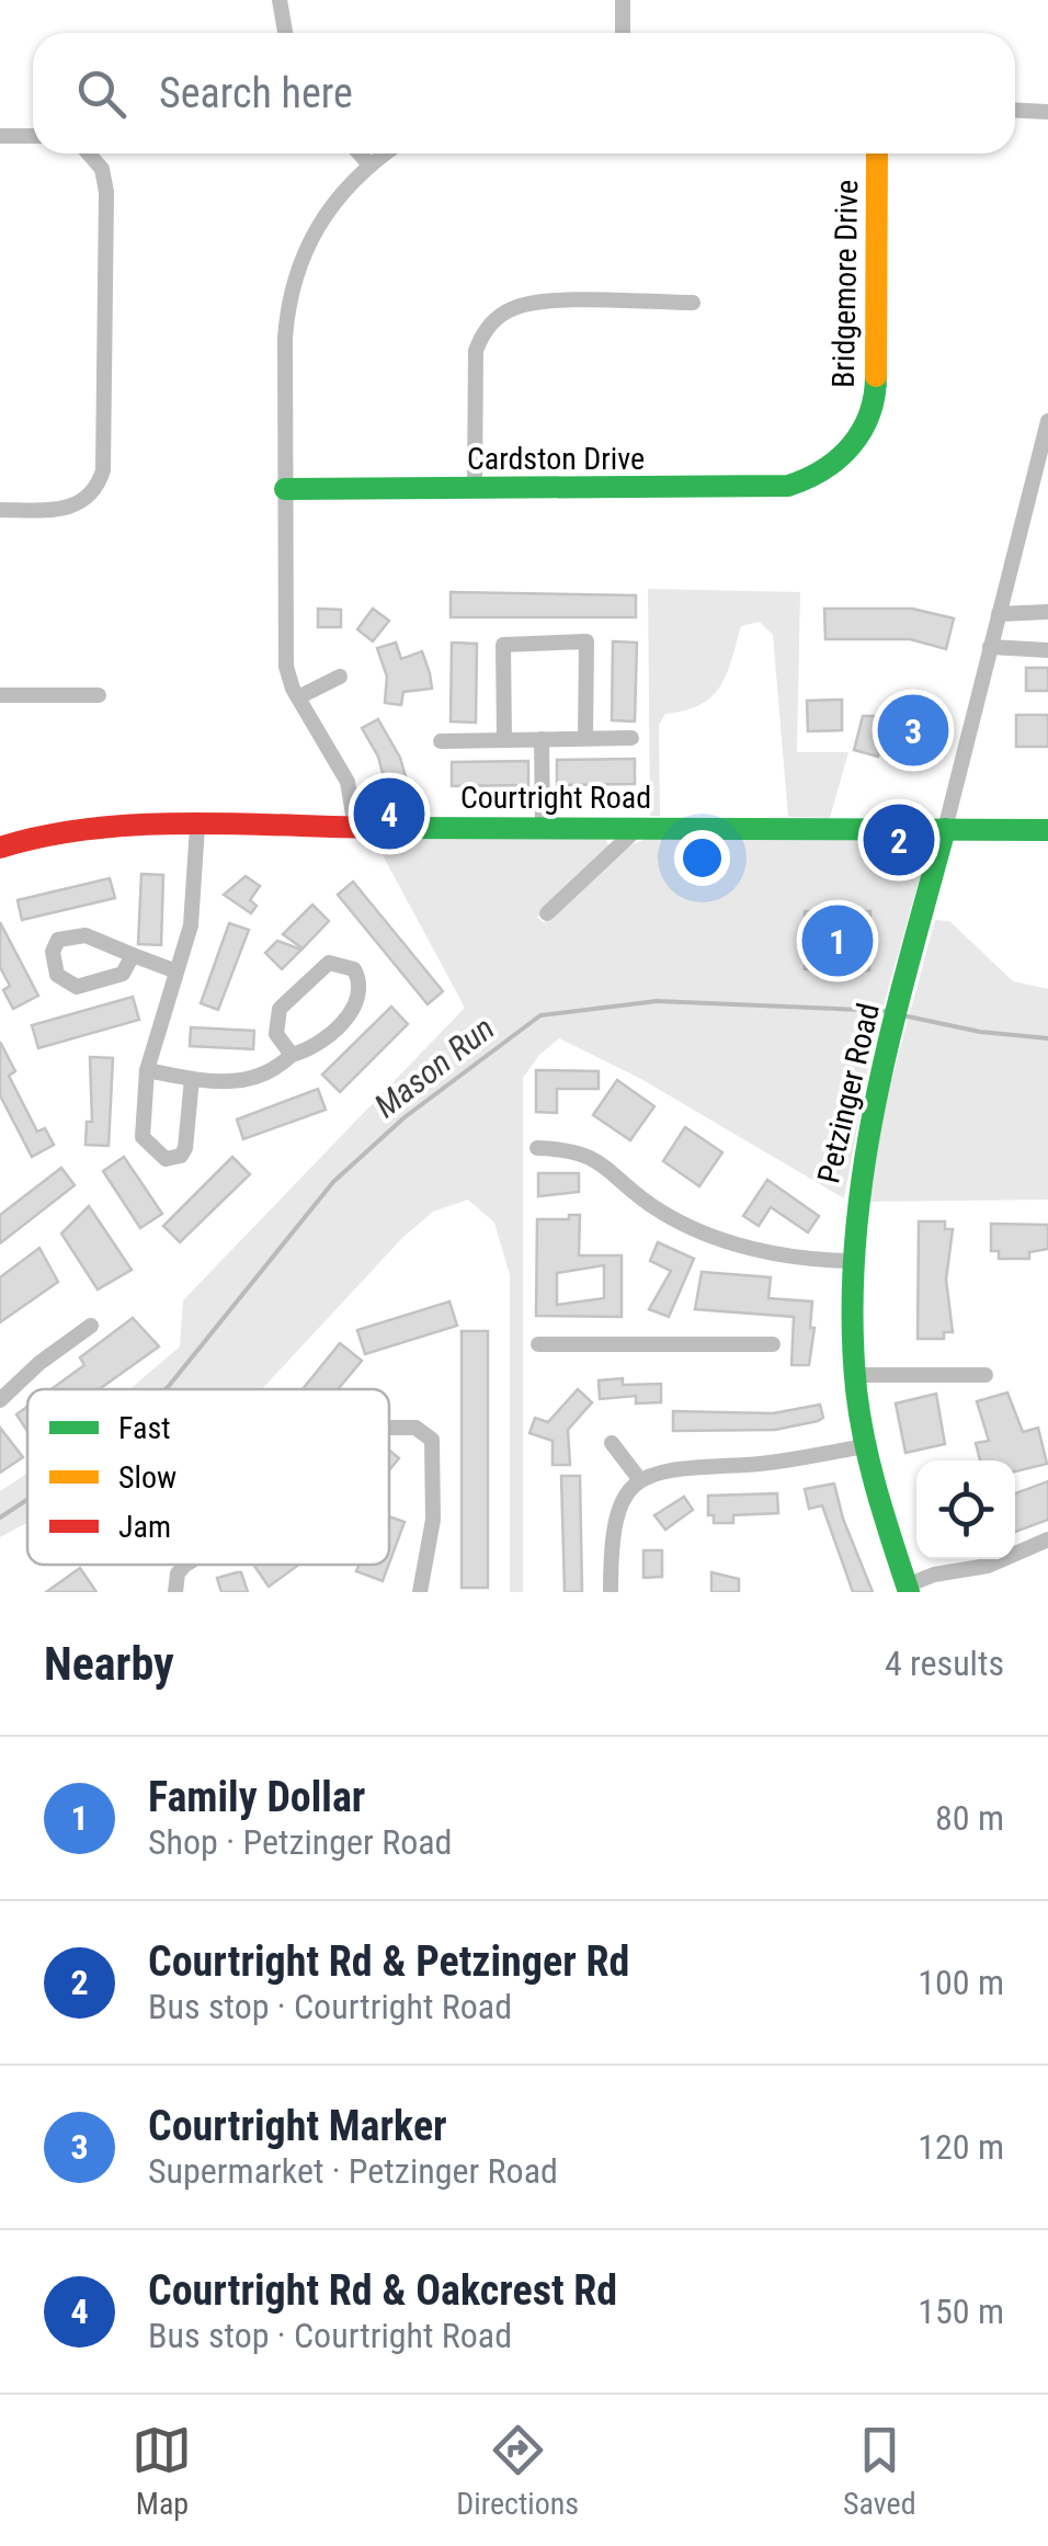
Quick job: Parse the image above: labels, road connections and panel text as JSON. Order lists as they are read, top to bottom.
{
  "streets": {
    "street": [
      "Bridgemore Drive",
      "Cardston Drive",
      "Courtright Road",
      "Petzinger Road"
    ]
  },
  "crossings": [
    ["Bridgemore Drive", "Cardston Drive"],
    ["Courtright Road", "Petzinger Road"]
  ],
  "water": ["Mason Run"],
  "legend": ["Fast", "Slow", "Jam"],
  "page": {
    "search": "Search here",
    "pins": [
      "3",
      "4",
      "2",
      "1"
    ],
    "heading": ["Nearby", "4 results"],
    "list": [
      {
        "mark": "1",
        "name": "Family Dollar",
        "note": "Shop · Petzinger Road",
        "value": "80 m"
      },
      {
        "mark": "2",
        "name": "Courtright Rd & Petzinger Rd",
        "note": "Bus stop · Courtright Road",
        "value": "100 m"
      },
      {
        "mark": "3",
        "name": "Courtright Marker",
        "note": "Supermarket · Petzinger Road",
        "value": "120 m"
      },
      {
        "mark": "4",
        "name": "Courtright Rd & Oakcrest Rd",
        "note": "Bus stop · Courtright Road",
        "value": "150 m"
      }
    ],
    "nav": ["Map", "Directions", "Saved"]
  }
}
